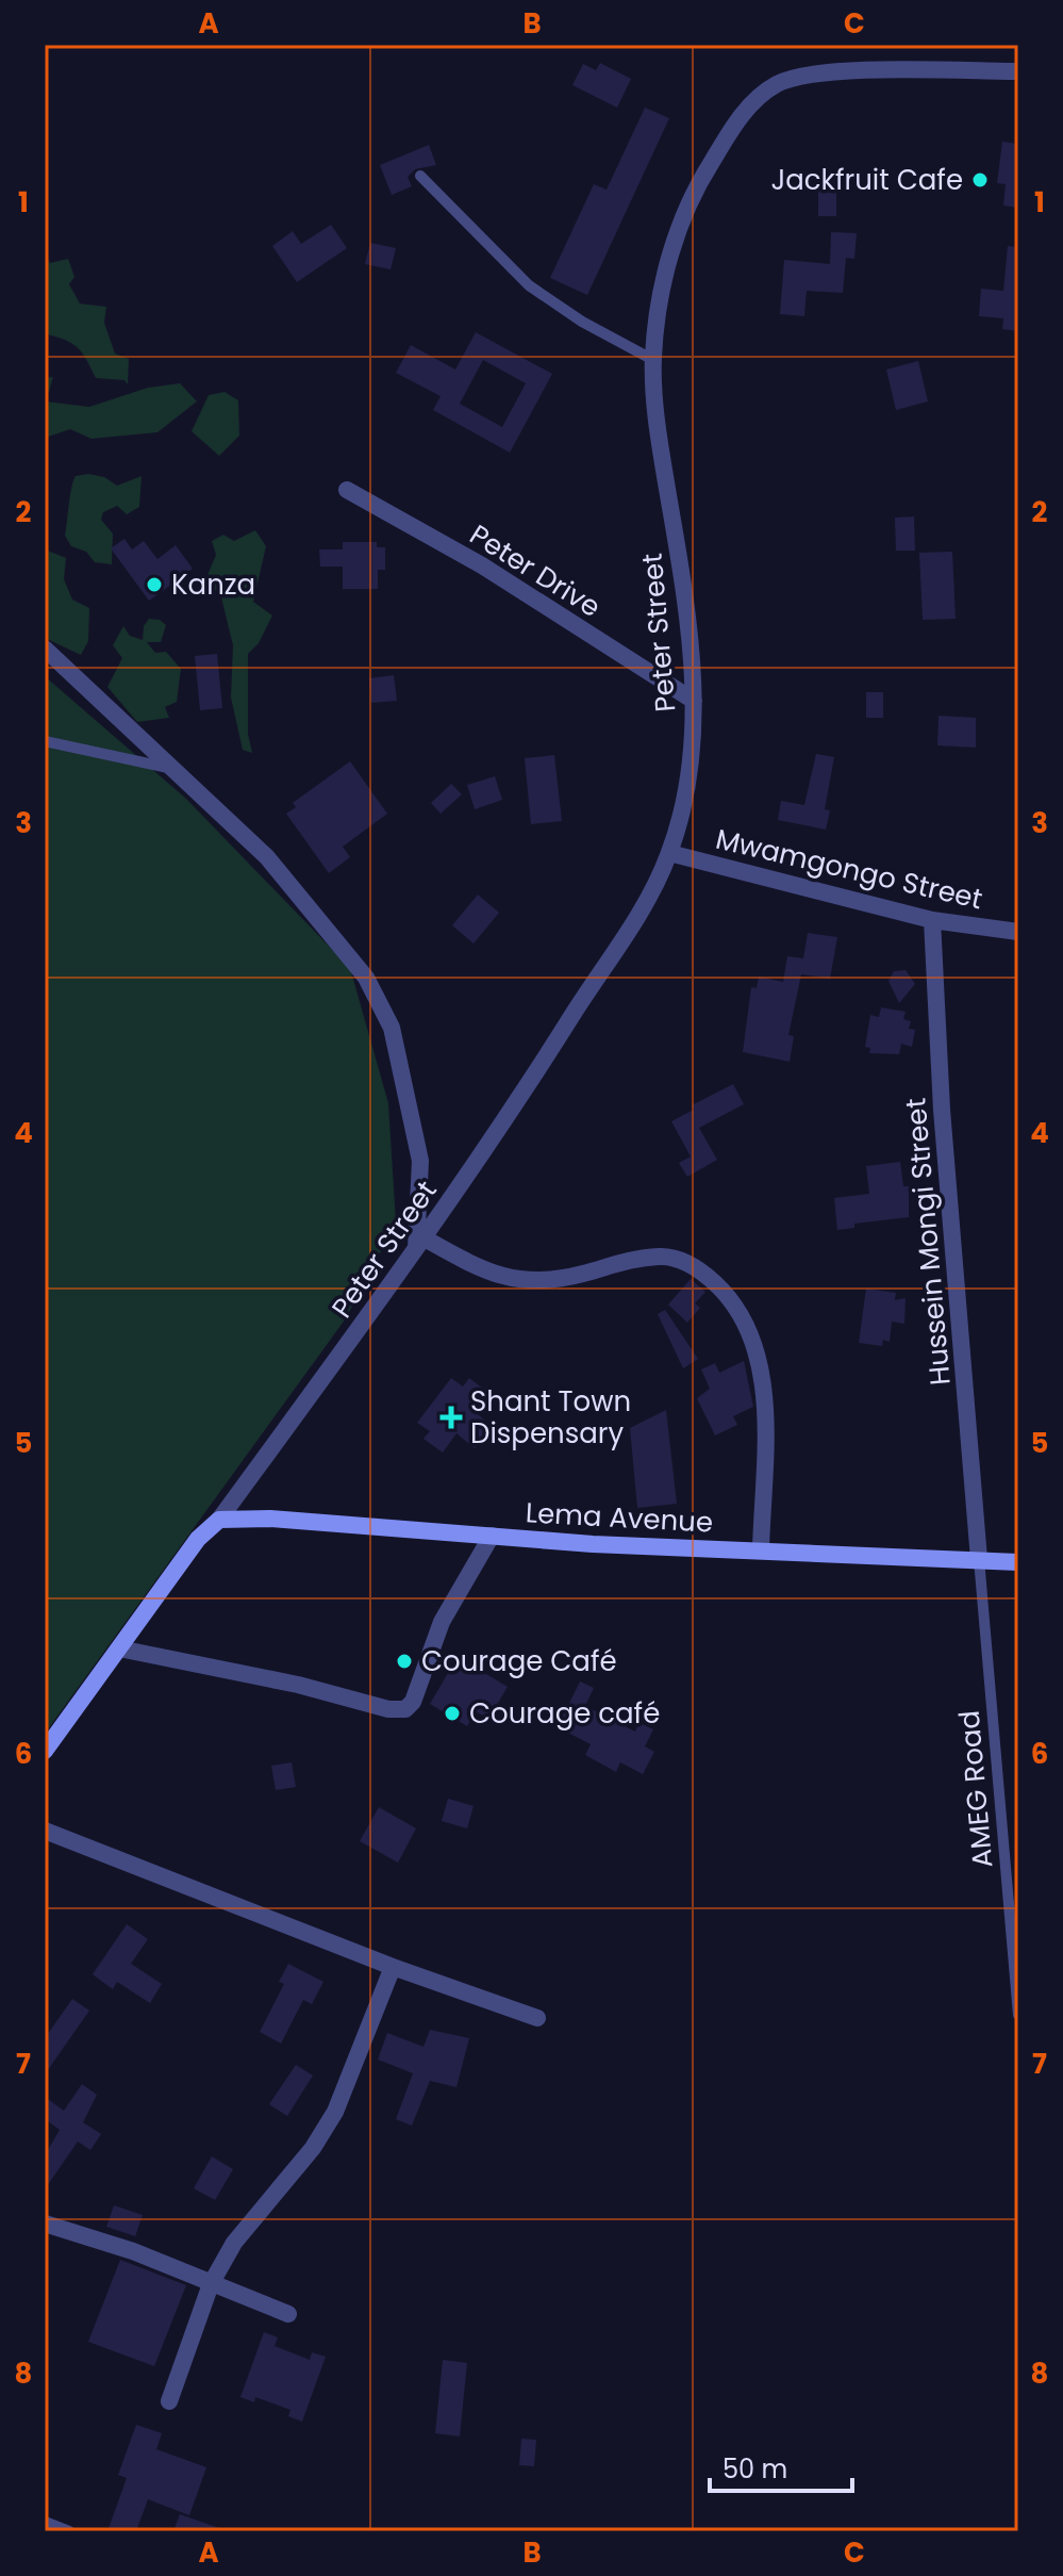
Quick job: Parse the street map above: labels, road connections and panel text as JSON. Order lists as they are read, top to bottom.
{
  "streets": {
    "main road": ["Lema Avenue"],
    "street": [
      "Peter Drive",
      "Peter Street",
      "Mwamgongo Street",
      "Hussein Mongi Street"
    ],
    "lane": ["AMEG Road"]
  },
  "crossings": [
    ["Peter Drive", "Peter Street"],
    ["Peter Street", "Mwamgongo Street"],
    ["Peter Street", "Lema Avenue"],
    ["Mwamgongo Street", "Hussein Mongi Street"],
    ["Hussein Mongi Street", "Lema Avenue"],
    ["Hussein Mongi Street", "AMEG Road"],
    ["Lema Avenue", "AMEG Road"]
  ],
  "places": {
    "other": [
      "Jackfruit Cafe",
      "Kanza",
      "Courage Café",
      "Courage café"
    ],
    "health": ["Shant Town Dispensary"]
  },
  "scale_bar": "50 m",
  "grid": {
    "columns": ["A", "B", "C"],
    "rows": [
      "1",
      "2",
      "3",
      "4",
      "5",
      "6",
      "7",
      "8"
    ]
  }
}
